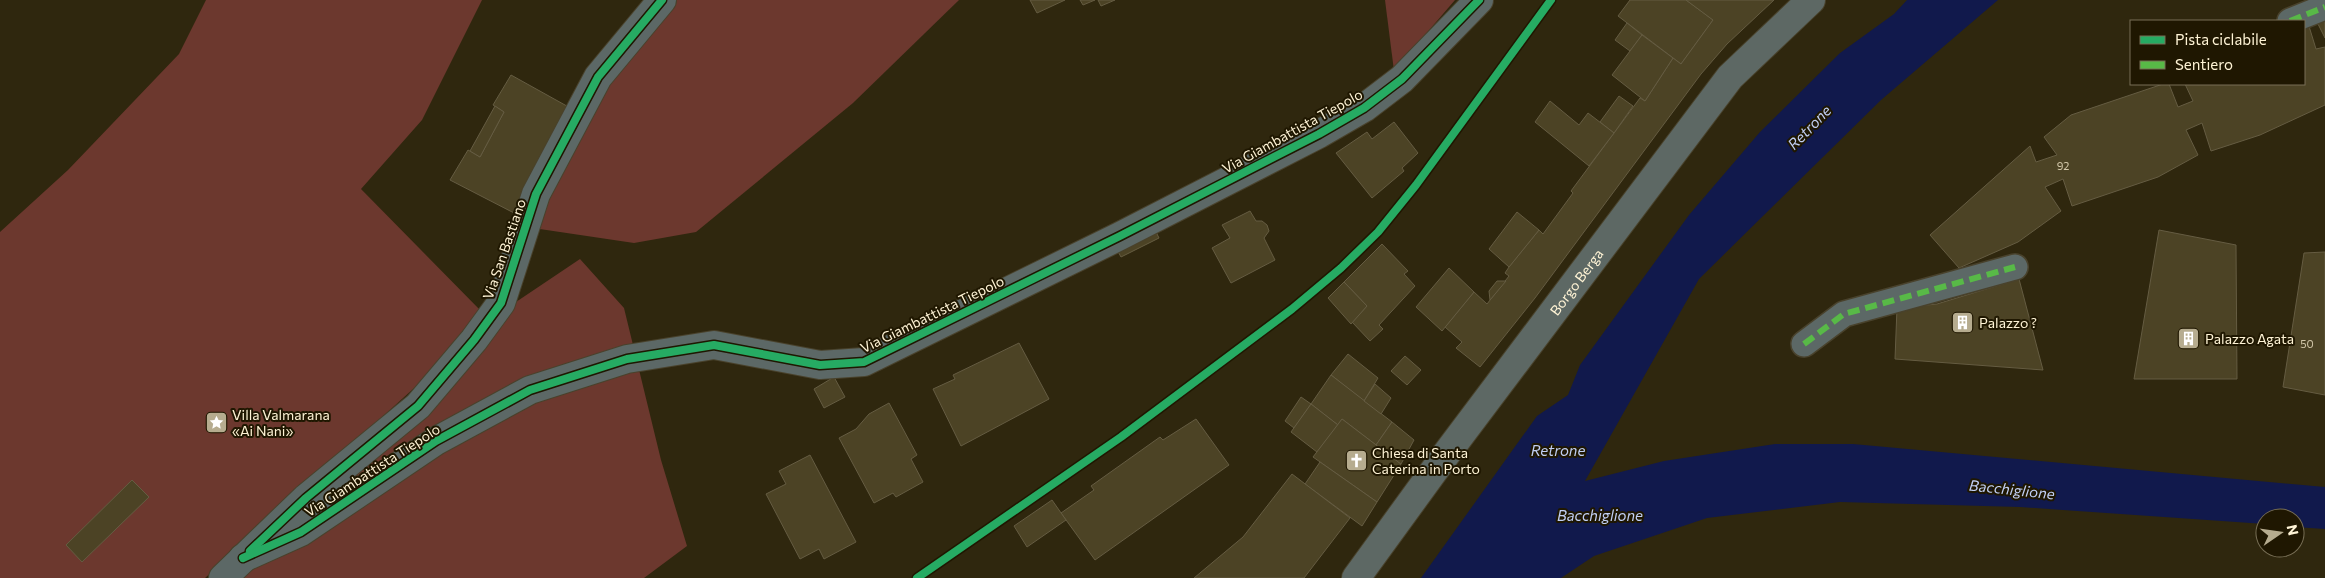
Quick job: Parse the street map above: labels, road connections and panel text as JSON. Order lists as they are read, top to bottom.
{
  "streets": {
    "main road": ["Borgo Berga"],
    "street": ["Via Giambattista Tiepolo", "Via San Bastiano"]
  },
  "crossings": [
    ["Via Giambattista Tiepolo", "Via San Bastiano"]
  ],
  "water": ["Retrone", "Bacchiglione"],
  "places": {
    "building": ["Palazzo ?", "Palazzo Agata"],
    "place": ["Villa Valmarana «Ai Nani»"],
    "church": ["Chiesa di Santa Caterina in Porto"]
  },
  "house_numbers": ["92", "50"],
  "legend": ["Pista ciclabile", "Sentiero"],
  "north": "right"
}
